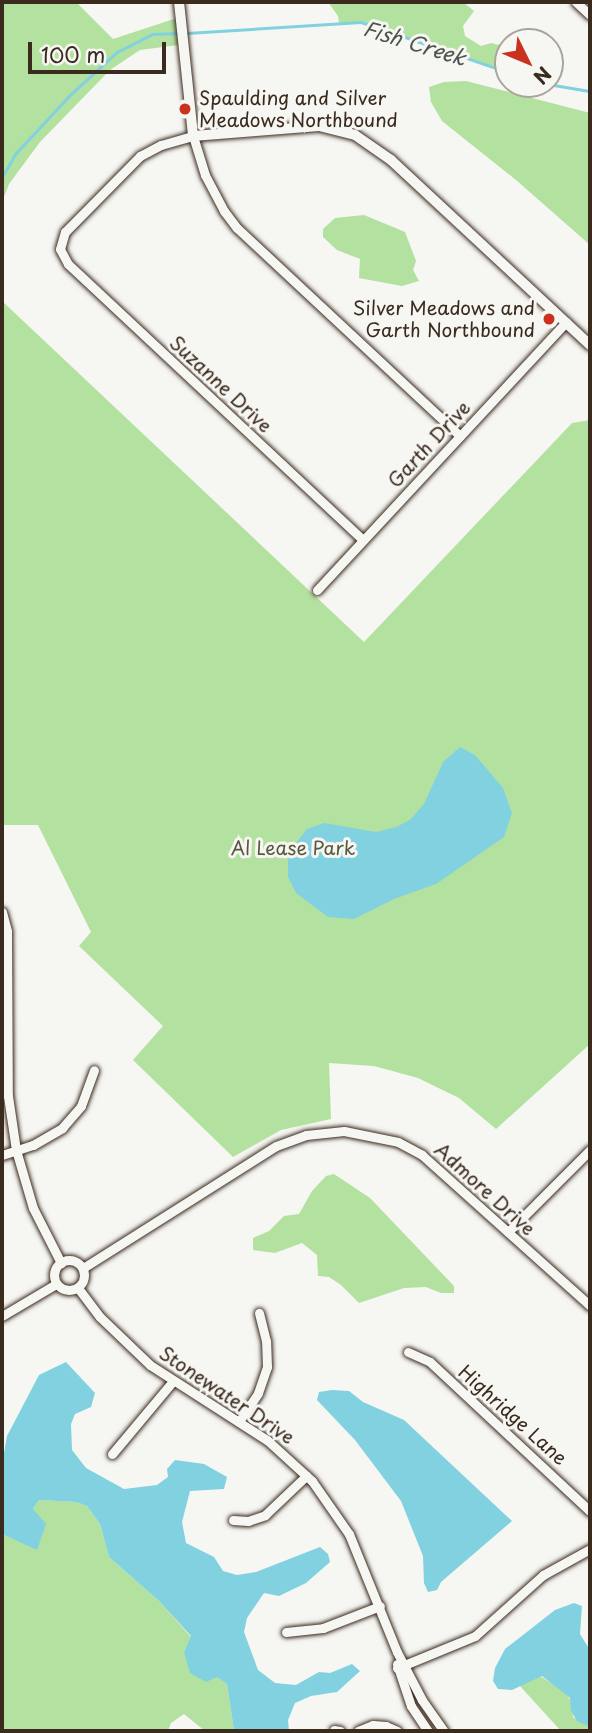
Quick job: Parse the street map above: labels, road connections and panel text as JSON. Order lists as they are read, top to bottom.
{
  "streets": {
    "street": [
      "Suzanne Drive",
      "Garth Drive",
      "Admore Drive",
      "Stonewater Drive",
      "Highridge Lane"
    ]
  },
  "crossings": [
    ["Suzanne Drive", "Garth Drive"],
    ["Admore Drive", "Stonewater Drive"]
  ],
  "water": ["Fish Creek"],
  "parks": ["Al Lease Park"],
  "places": ["Spaulding and Silver Meadows Northbound", "Silver Meadows and Garth Northbound"],
  "scale_bar": "100 m",
  "north": "bottom right"
}
